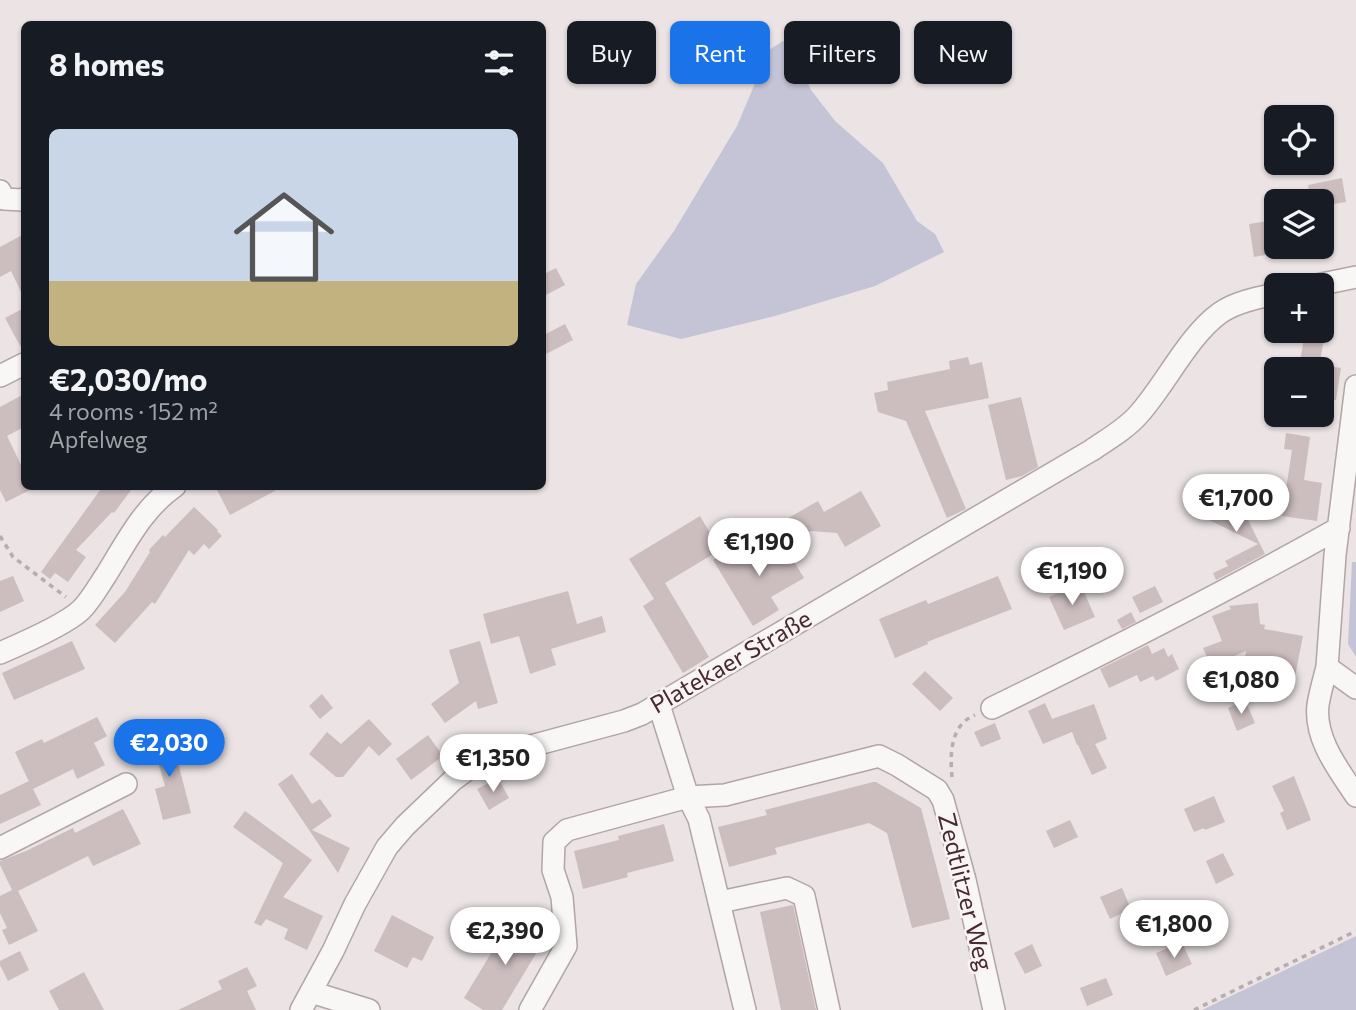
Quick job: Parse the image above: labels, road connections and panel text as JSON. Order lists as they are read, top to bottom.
{
  "streets": {
    "street": ["Platekaer Straße", "Zedtlitzer Weg"]
  },
  "page": {
    "chip": [
      "Buy",
      "Rent",
      "Filters",
      "New"
    ],
    "heading": "8 homes",
    "map_buttons": ["+", "−"],
    "list": [
      {
        "name": "€2,030/mo",
        "note": "4 rooms · 152 m² · Apfelweg"
      }
    ],
    "price": [
      "€1,700",
      "€1,190",
      "€1,190",
      "€1,080",
      "€2,030",
      "€1,350",
      "€1,800",
      "€2,390"
    ]
  }
}
